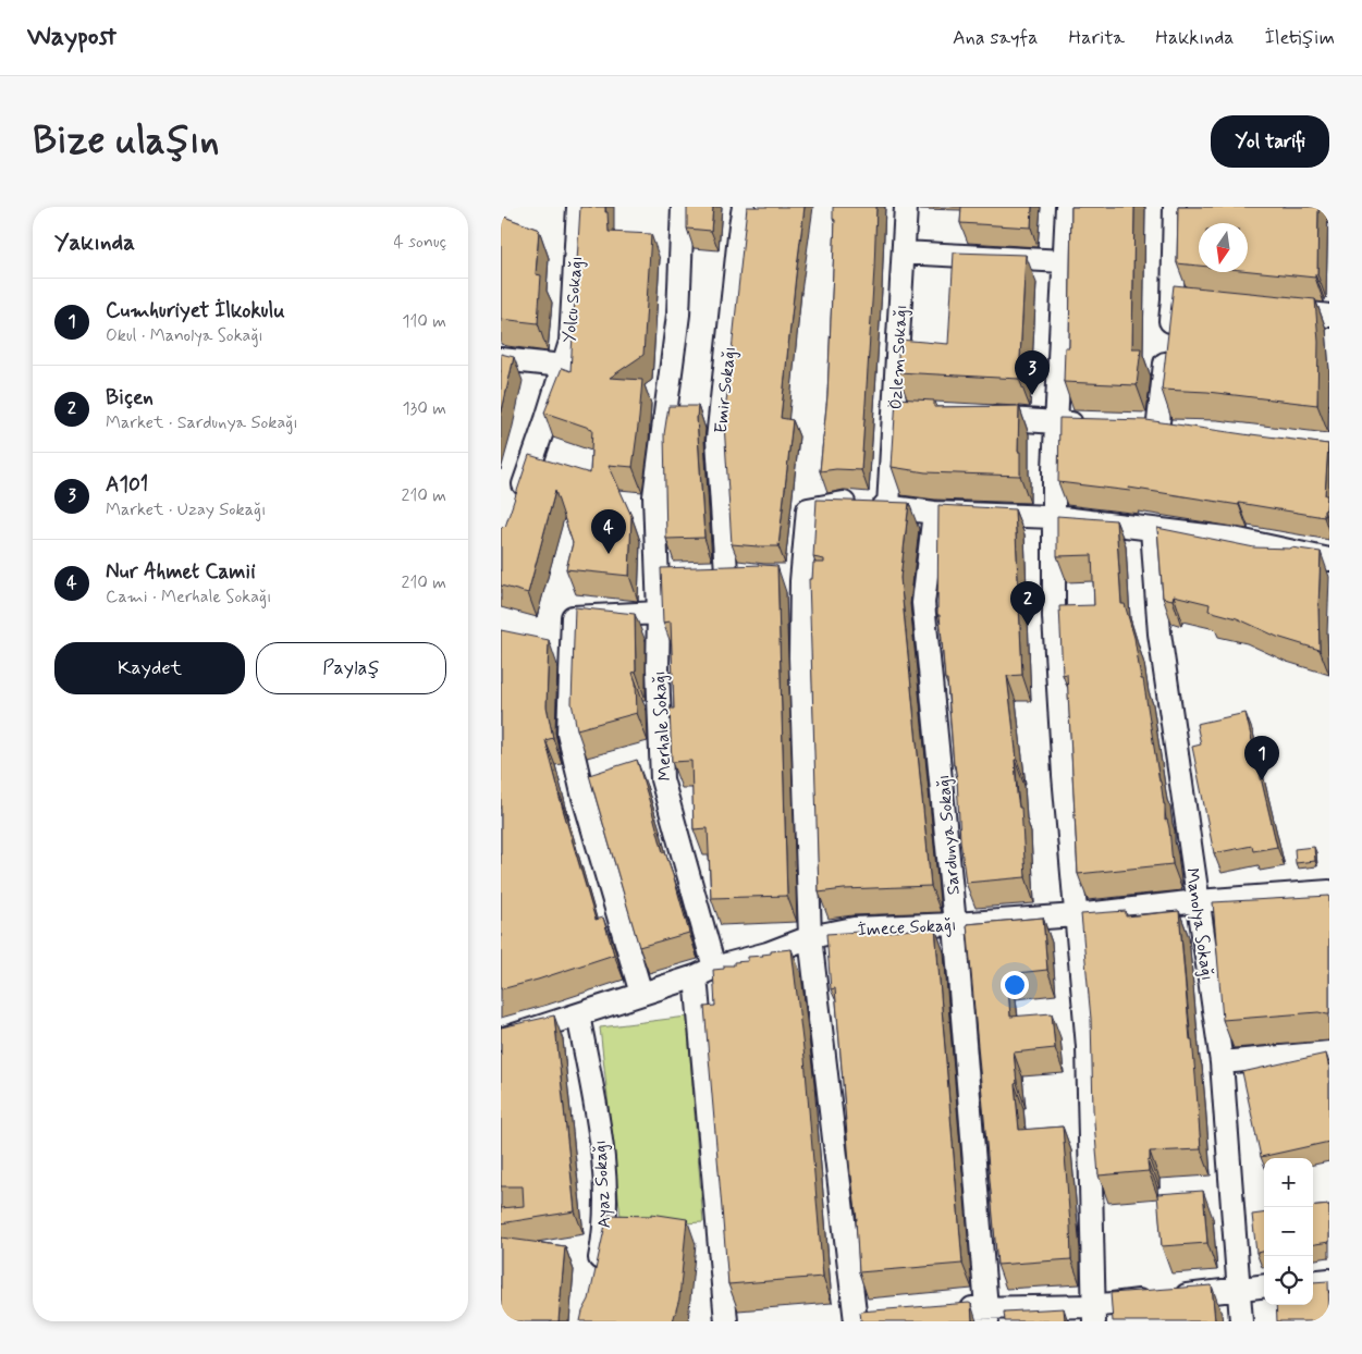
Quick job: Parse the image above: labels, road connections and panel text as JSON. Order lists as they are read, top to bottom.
{
  "streets": {
    "street": [
      "Yolcu Sokağı",
      "Özlem Sokağı",
      "Emir Sokağı",
      "Merhale Sokağı",
      "Sardunya Sokağı",
      "Manolya Sokağı",
      "İmece Sokağı",
      "Ayaz Sokağı"
    ]
  },
  "crossings": [
    ["Merhale Sokağı", "İmece Sokağı"],
    ["Sardunya Sokağı", "İmece Sokağı"],
    ["Manolya Sokağı", "İmece Sokağı"],
    ["İmece Sokağı", "Ayaz Sokağı"]
  ],
  "north": "bottom",
  "page": {
    "header": "Waypost",
    "nav": [
      "Ana sayfa",
      "Harita",
      "Hakkında",
      "İletişim"
    ],
    "buttons": [
      "Yol tarifi",
      ["Kaydet", "Paylaş"]
    ],
    "title": "Bize ulaşın",
    "heading": ["Yakında", "4 sonuç"],
    "list": [
      {
        "mark": "1",
        "name": "Cumhuriyet İlkokulu",
        "note": "Okul · Manolya Sokağı",
        "value": "110 m"
      },
      {
        "mark": "2",
        "name": "Biçen",
        "note": "Market · Sardunya Sokağı",
        "value": "130 m"
      },
      {
        "mark": "3",
        "name": "A101",
        "note": "Market · Uzay Sokağı",
        "value": "210 m"
      },
      {
        "mark": "4",
        "name": "Nur Ahmet Camii",
        "note": "Cami · Merhale Sokağı",
        "value": "210 m"
      }
    ],
    "pins": [
      "3",
      "4",
      "2",
      "1"
    ],
    "map_buttons": ["+", "−"]
  }
}
